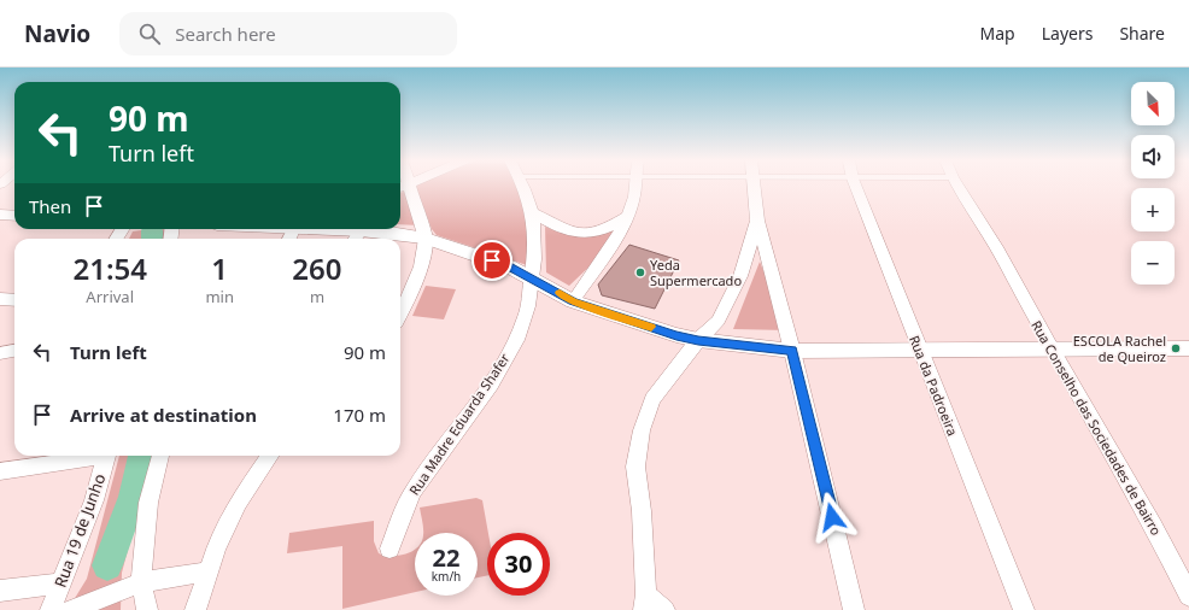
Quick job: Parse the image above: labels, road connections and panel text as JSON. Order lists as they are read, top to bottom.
{
  "streets": {
    "street": [
      "Rua da Padroeira",
      "Rua Madre Eduarda Shafer",
      "Rua Conselho das Sociedades de Bairro",
      "Rua 19 de Junho"
    ]
  },
  "places": ["Yeda Supermercado", "ESCOLA Rachel de Queiroz"],
  "north": "bottom right",
  "page": {
    "header": "Navio",
    "search": "Search here",
    "nav": ["Map", "Layers", "Share"],
    "map_buttons": ["+", "−"],
    "turn": ["90 m", "Turn left"],
    "then": "Then",
    "eta": [
      "21:54",
      "Arrival",
      "1",
      "min",
      "260",
      "m"
    ],
    "list": [
      {
        "name": "Turn left",
        "value": "90 m"
      },
      {
        "name": "Arrive at destination",
        "value": "170 m"
      }
    ],
    "speed": "22 km/h",
    "limit": "30"
  }
}
